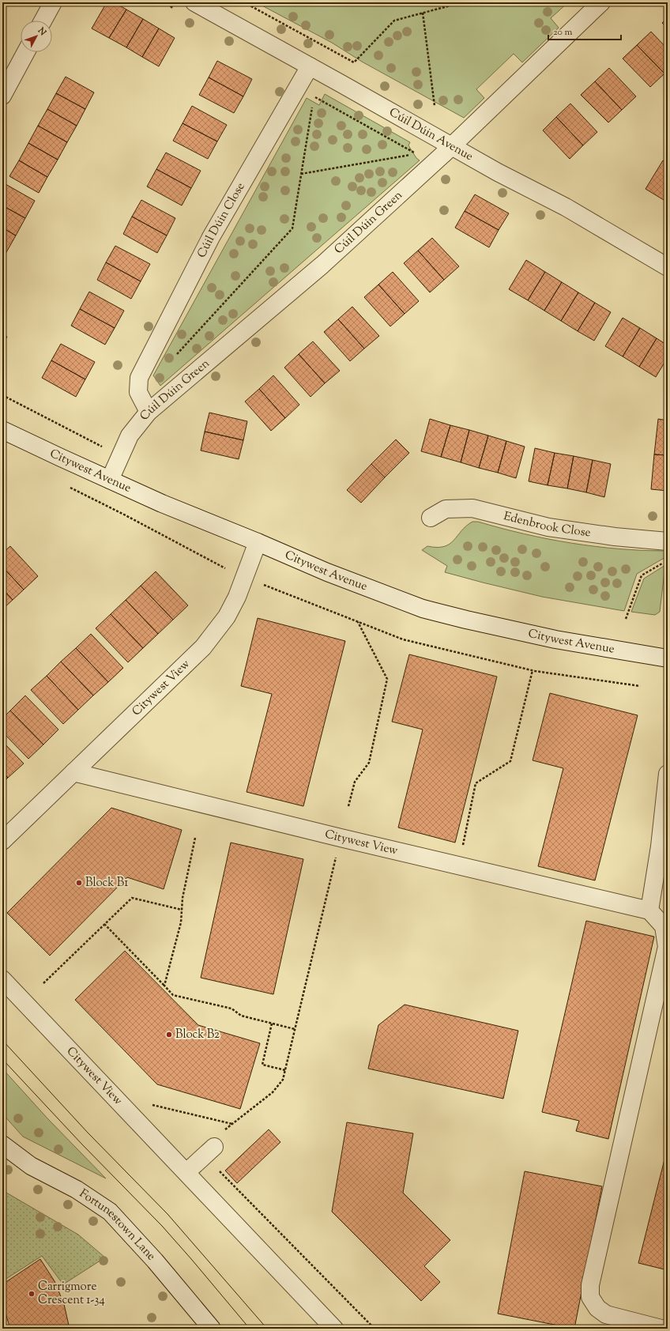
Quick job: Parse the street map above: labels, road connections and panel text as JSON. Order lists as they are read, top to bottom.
{
  "streets": {
    "street": [
      "Cúil Dúin Avenue",
      "Cúil Dúin Close",
      "Cúil Dúin Green",
      "Citywest Avenue",
      "Edenbrook Close",
      "Citywest View",
      "Fortunestown Lane"
    ]
  },
  "crossings": [
    ["Cúil Dúin Avenue", "Cúil Dúin Close"],
    ["Cúil Dúin Avenue", "Cúil Dúin Green"],
    ["Cúil Dúin Close", "Cúil Dúin Green"],
    ["Cúil Dúin Green", "Citywest Avenue"],
    ["Citywest Avenue", "Citywest View"]
  ],
  "places": ["Block B1", "Block B2", "Carrigmore Crescent 1-34"],
  "scale_bar": "20 m",
  "north": "top right"
}
